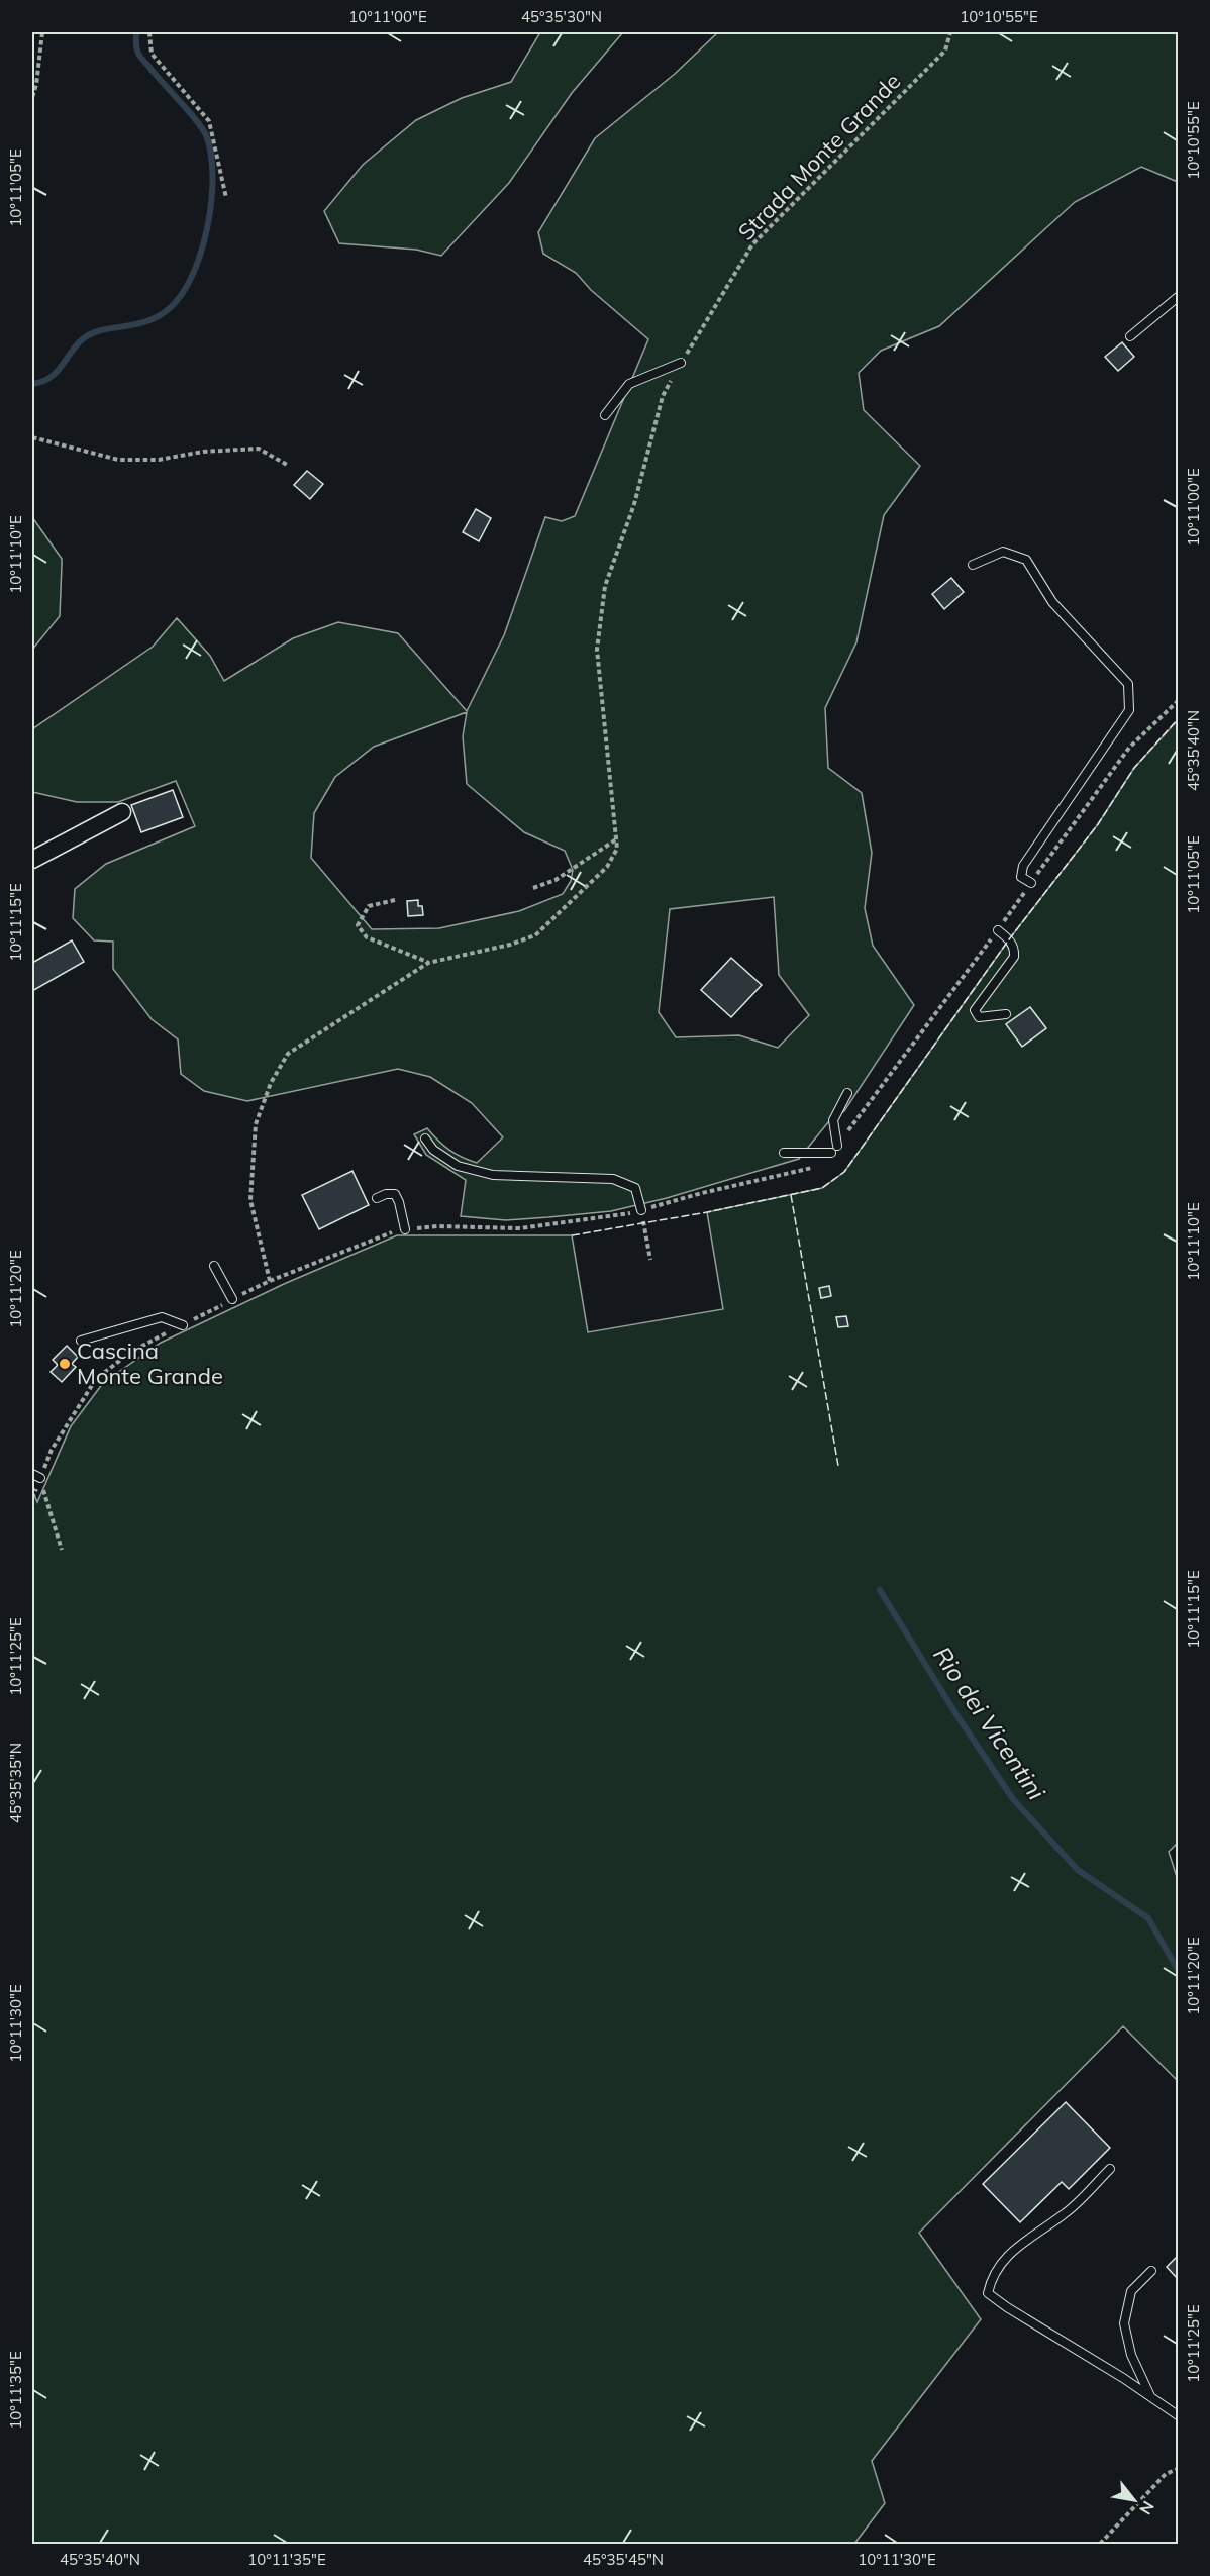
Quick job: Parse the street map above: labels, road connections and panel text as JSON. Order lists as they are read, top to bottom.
{
  "streets": {
    "path": ["Strada Monte Grande"]
  },
  "water": ["Rio dei Vicentini"],
  "places": ["Cascina Monte Grande"],
  "north": "bottom right",
  "coordinates": [
    "10°11'00\"E",
    "45°35'30\"N",
    "10°10'55\"E",
    "10°11'05\"E",
    "10°11'10\"E",
    "45°35'40\"N",
    "10°11'15\"E",
    "10°11'20\"E",
    "10°11'25\"E",
    "45°35'35\"N",
    "10°11'30\"E",
    "10°11'35\"E",
    "45°35'45\"N"
  ]
}
